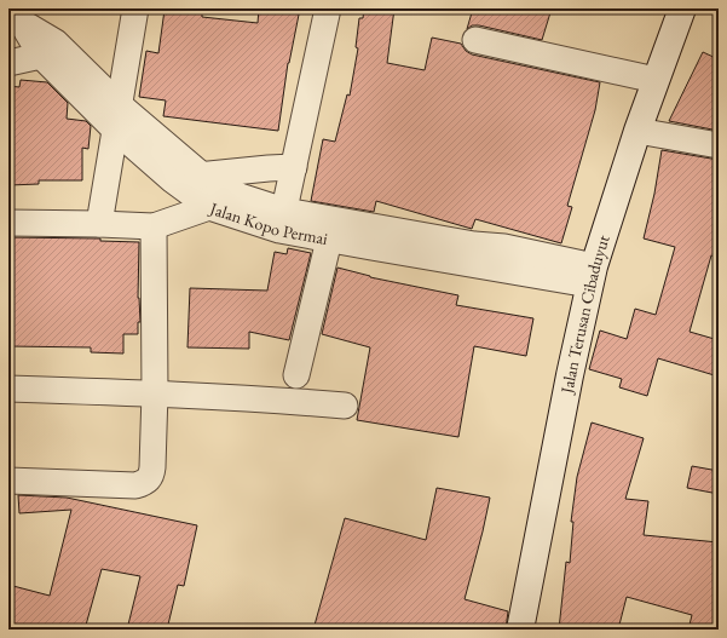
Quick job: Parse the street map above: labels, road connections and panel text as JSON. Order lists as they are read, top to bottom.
{
  "streets": {
    "main road": ["Jalan Terusan Cibaduyut"],
    "street": ["Jalan Kopo Permai"]
  },
  "crossings": [
    ["Jalan Kopo Permai", "Jalan Terusan Cibaduyut"]
  ]
}
